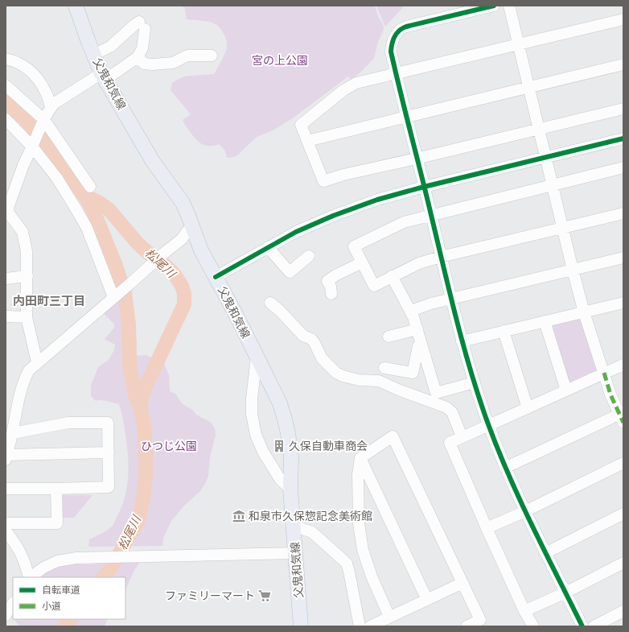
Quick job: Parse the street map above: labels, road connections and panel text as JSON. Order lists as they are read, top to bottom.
{
  "streets": {
    "main road": ["父鬼和気線"]
  },
  "districts": ["内田町三丁目"],
  "water": ["松尾川"],
  "parks": ["宮の上公園", "ひつじ公園"],
  "places": {
    "building": ["久保自動車商会"],
    "museum": ["和泉市久保惣記念美術館"],
    "supermarket": ["ファミリーマート"]
  },
  "legend": ["自転車道", "小道"]
}
